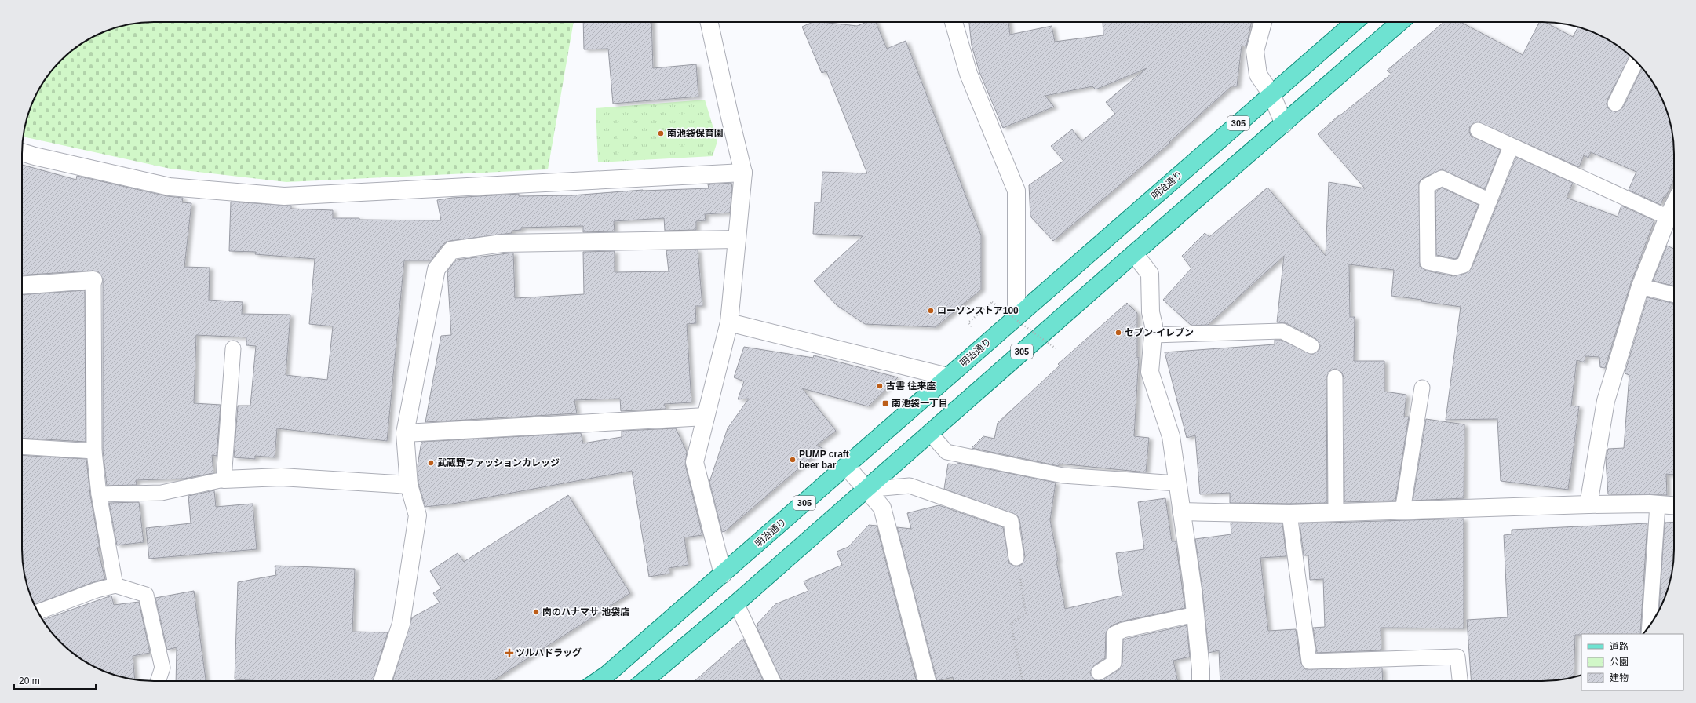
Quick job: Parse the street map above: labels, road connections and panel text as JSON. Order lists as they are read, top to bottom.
{
  "streets": {
    "main road": ["305", "明治通り"]
  },
  "places": {
    "other": [
      "南池袋保育園",
      "ローソンストア100",
      "セブン-イレブン",
      "古書 往来座",
      "PUMP craft beer bar",
      "武蔵野ファッションカレッジ",
      "肉のハナマサ 池袋店"
    ],
    "transit": ["南池袋一丁目"],
    "health": ["ツルハドラッグ"]
  },
  "legend": ["道路", "公園", "建物"],
  "scale_bar": "20 m"
}
